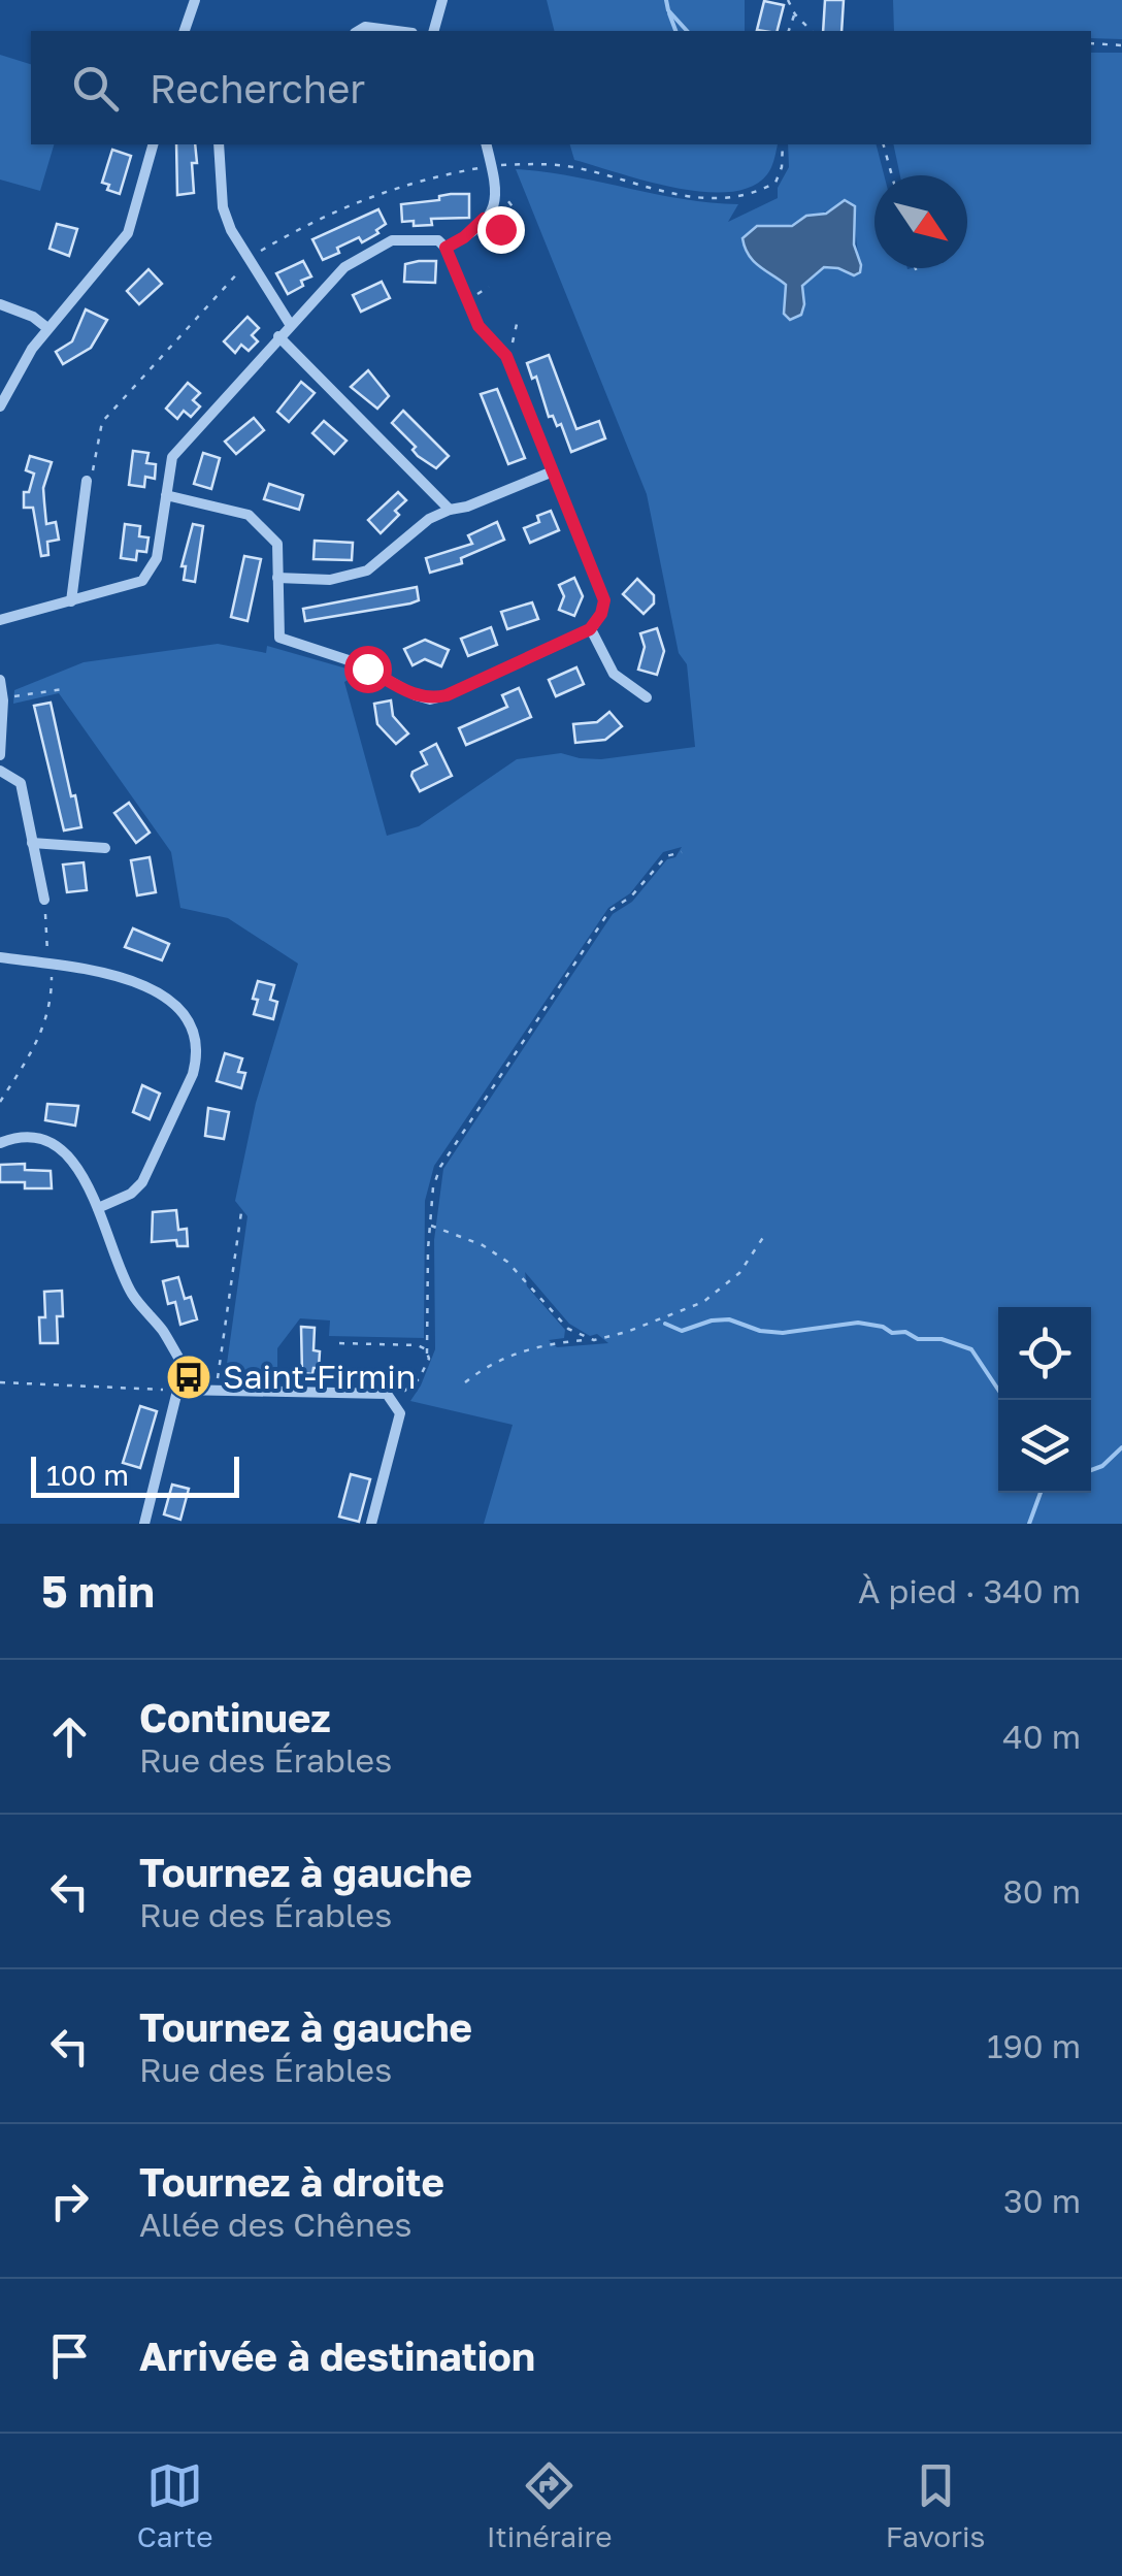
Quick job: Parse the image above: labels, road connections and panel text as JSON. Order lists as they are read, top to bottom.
{
  "places": {
    "bus stop": ["Saint-Firmin"]
  },
  "scale_bar": "100 m",
  "north": "bottom right",
  "page": {
    "search": "Rechercher",
    "scale": "100 m",
    "heading": ["5 min", "À pied · 340 m"],
    "list": [
      ["Continuez", "Rue des Érables", "40 m"],
      ["Tournez à gauche", "Rue des Érables", "80 m"],
      ["Tournez à gauche", "Rue des Érables", "190 m"],
      ["Tournez à droite", "Allée des Chênes", "30 m"],
      "Arrivée à destination"
    ],
    "nav": ["Carte", "Itinéraire", "Favoris"]
  }
}
